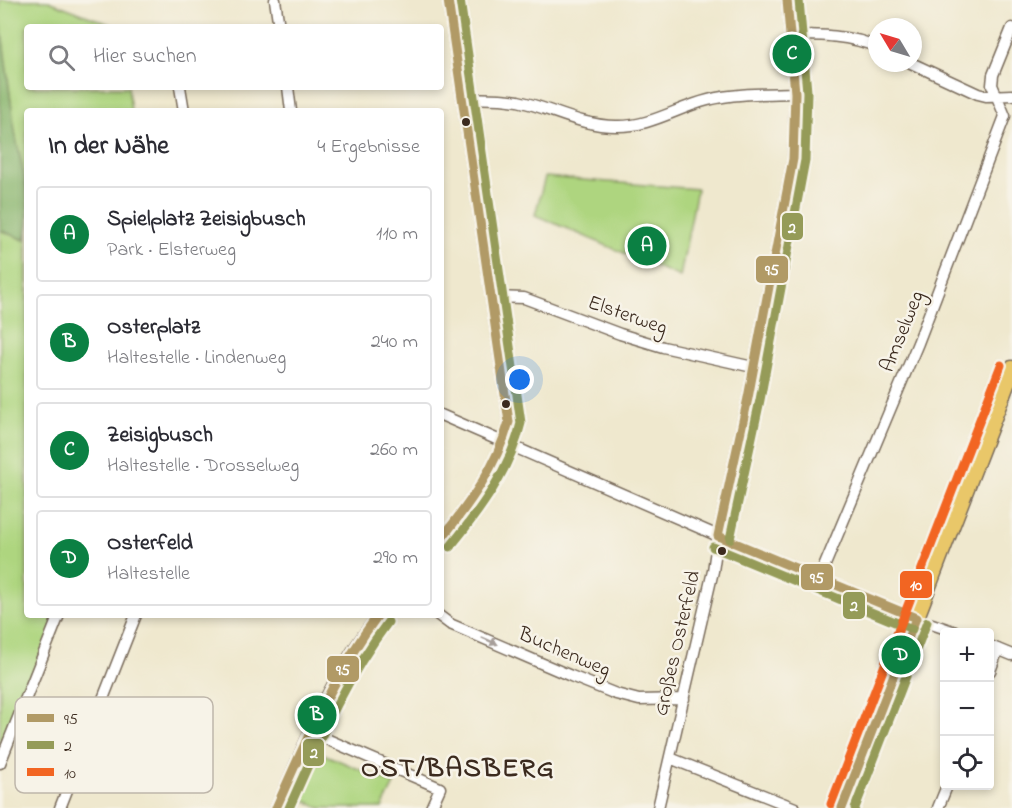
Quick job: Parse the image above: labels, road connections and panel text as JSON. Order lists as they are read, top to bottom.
{
  "streets": {
    "street": [
      "Elsterweg",
      "Amselweg",
      "Großes Osterfeld",
      "Buchenweg"
    ]
  },
  "crossings": [
    ["Elsterweg", "Großes Osterfeld"],
    ["Großes Osterfeld", "Buchenweg"]
  ],
  "one_way": ["Buchenweg"],
  "districts": ["OST/BASBERG"],
  "lines": ["transit line 95", "transit line 2", "transit line 10"],
  "legend": ["95", "2", "10"],
  "north": "top left",
  "page": {
    "search": "Hier suchen",
    "pins": [
      "C",
      "A",
      "D",
      "B"
    ],
    "heading": ["In der Nähe", "4 Ergebnisse"],
    "list": [
      {
        "mark": "A",
        "name": "Spielplatz Zeisigbusch",
        "note": "Park · Elsterweg",
        "value": "110 m"
      },
      {
        "mark": "B",
        "name": "Osterplatz",
        "note": "Haltestelle · Lindenweg",
        "value": "240 m"
      },
      {
        "mark": "C",
        "name": "Zeisigbusch",
        "note": "Haltestelle · Drosselweg",
        "value": "260 m"
      },
      {
        "mark": "D",
        "name": "Osterfeld",
        "note": "Haltestelle",
        "value": "290 m"
      }
    ],
    "map_buttons": ["+", "−"]
  }
}
